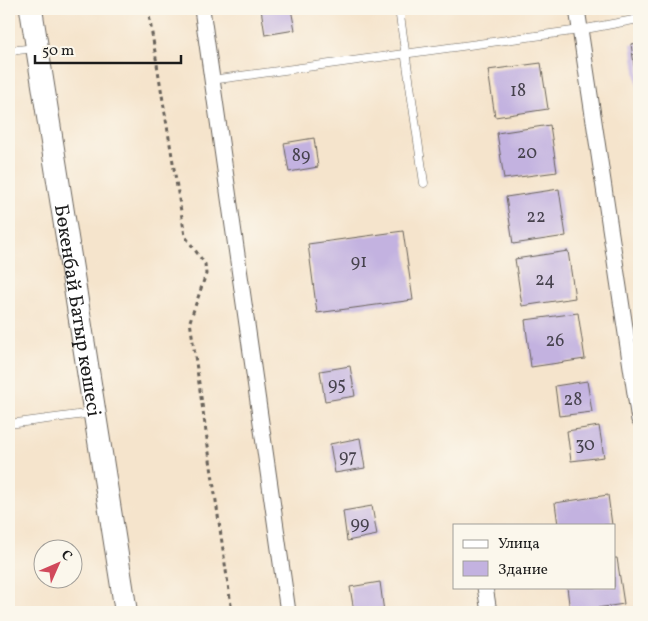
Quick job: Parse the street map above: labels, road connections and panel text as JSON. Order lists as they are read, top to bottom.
{
  "streets": {
    "main road": ["Бөкенбай Батыр көшесі"]
  },
  "house_numbers": [
    "18",
    "20",
    "89",
    "22",
    "91",
    "24",
    "26",
    "95",
    "28",
    "30",
    "97",
    "99"
  ],
  "legend": ["Улица", "Здание"],
  "scale_bar": "50 m",
  "north": "top right"
}
